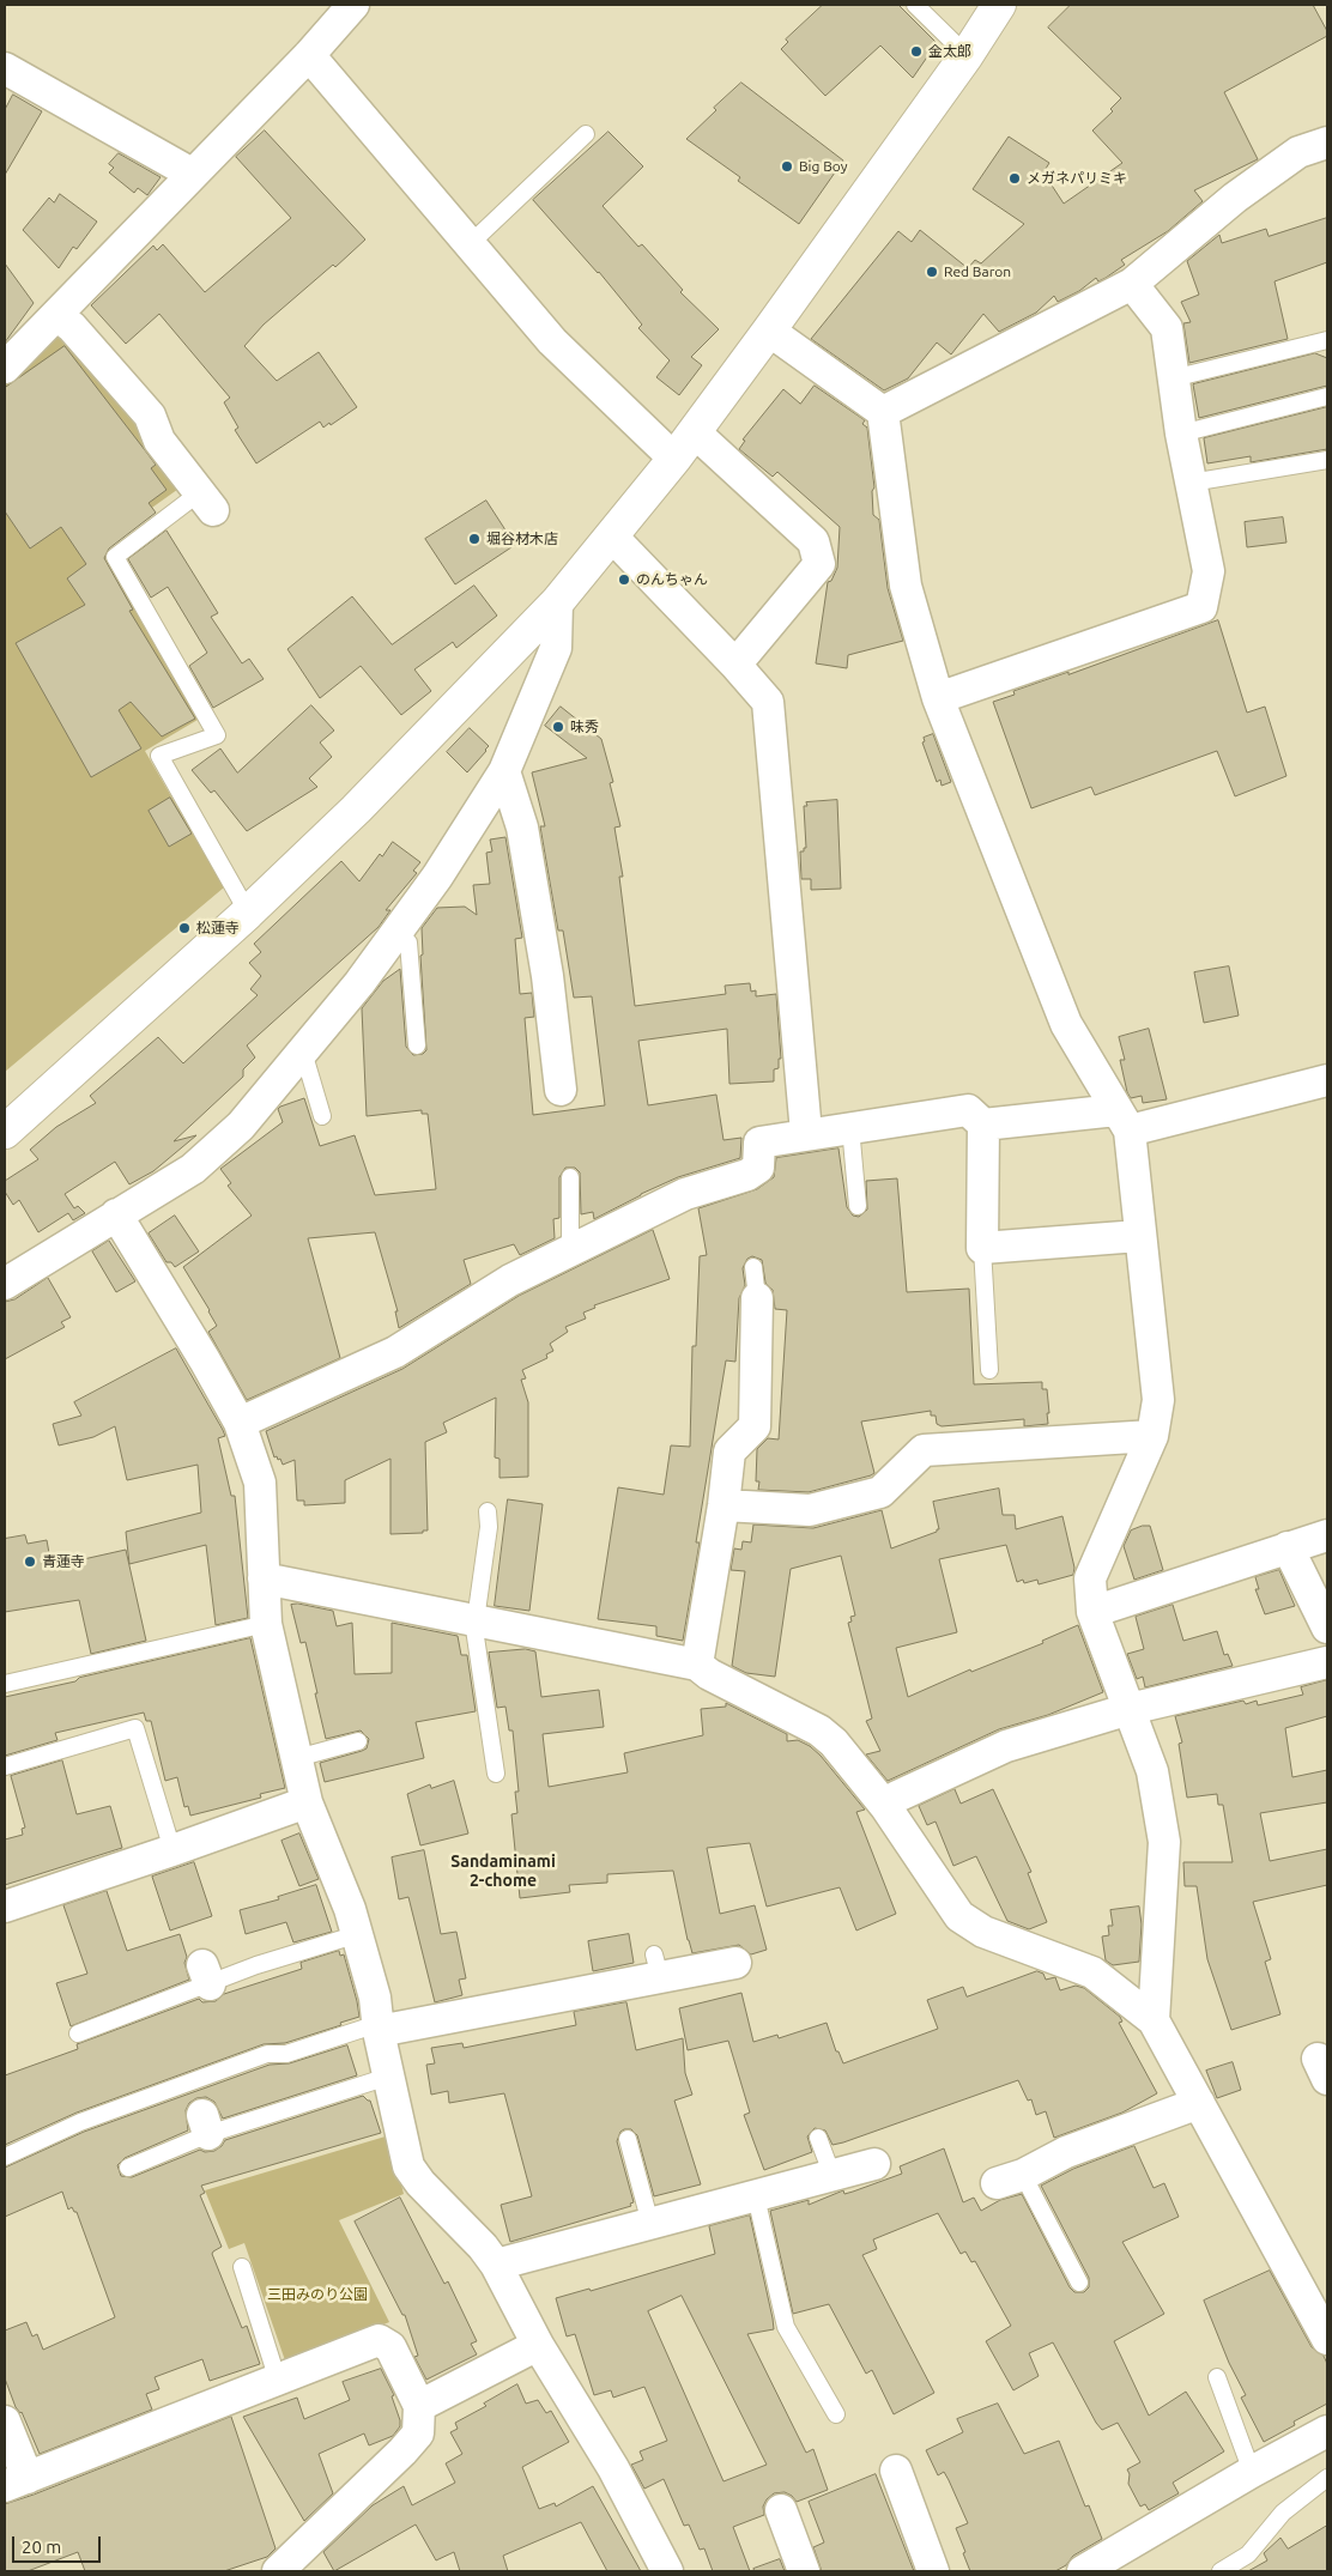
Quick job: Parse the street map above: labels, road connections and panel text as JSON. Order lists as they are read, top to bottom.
{
  "districts": ["Sandaminami 2-chome"],
  "parks": ["三田みのり公園"],
  "places": [
    "金太郎",
    "Big Boy",
    "メガネパリミキ",
    "Red Baron",
    "堀谷材木店",
    "のんちゃん",
    "味秀",
    "松蓮寺",
    "青蓮寺"
  ],
  "scale_bar": "20 m"
}
